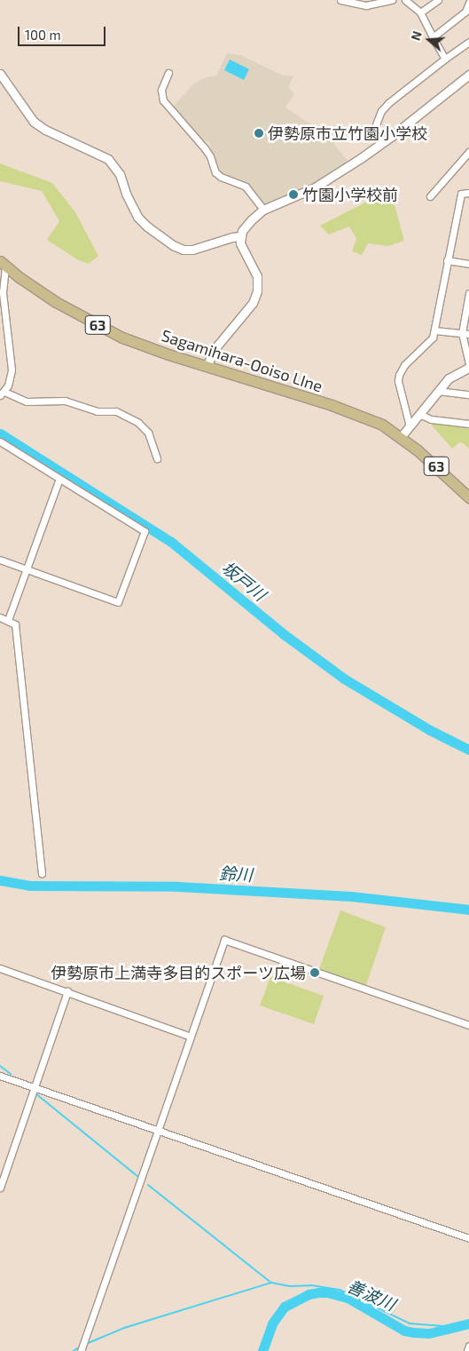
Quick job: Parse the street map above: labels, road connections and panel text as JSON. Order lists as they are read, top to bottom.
{
  "streets": {
    "main road": ["63", "Sagamihara-Ooiso LIne"]
  },
  "water": ["坂戸川", "鈴川", "善波川"],
  "places": ["伊勢原市立竹園小学校", "竹園小学校前", "伊勢原市上満寺多目的スポーツ広場"],
  "scale_bar": "100 m",
  "north": "left"
}
